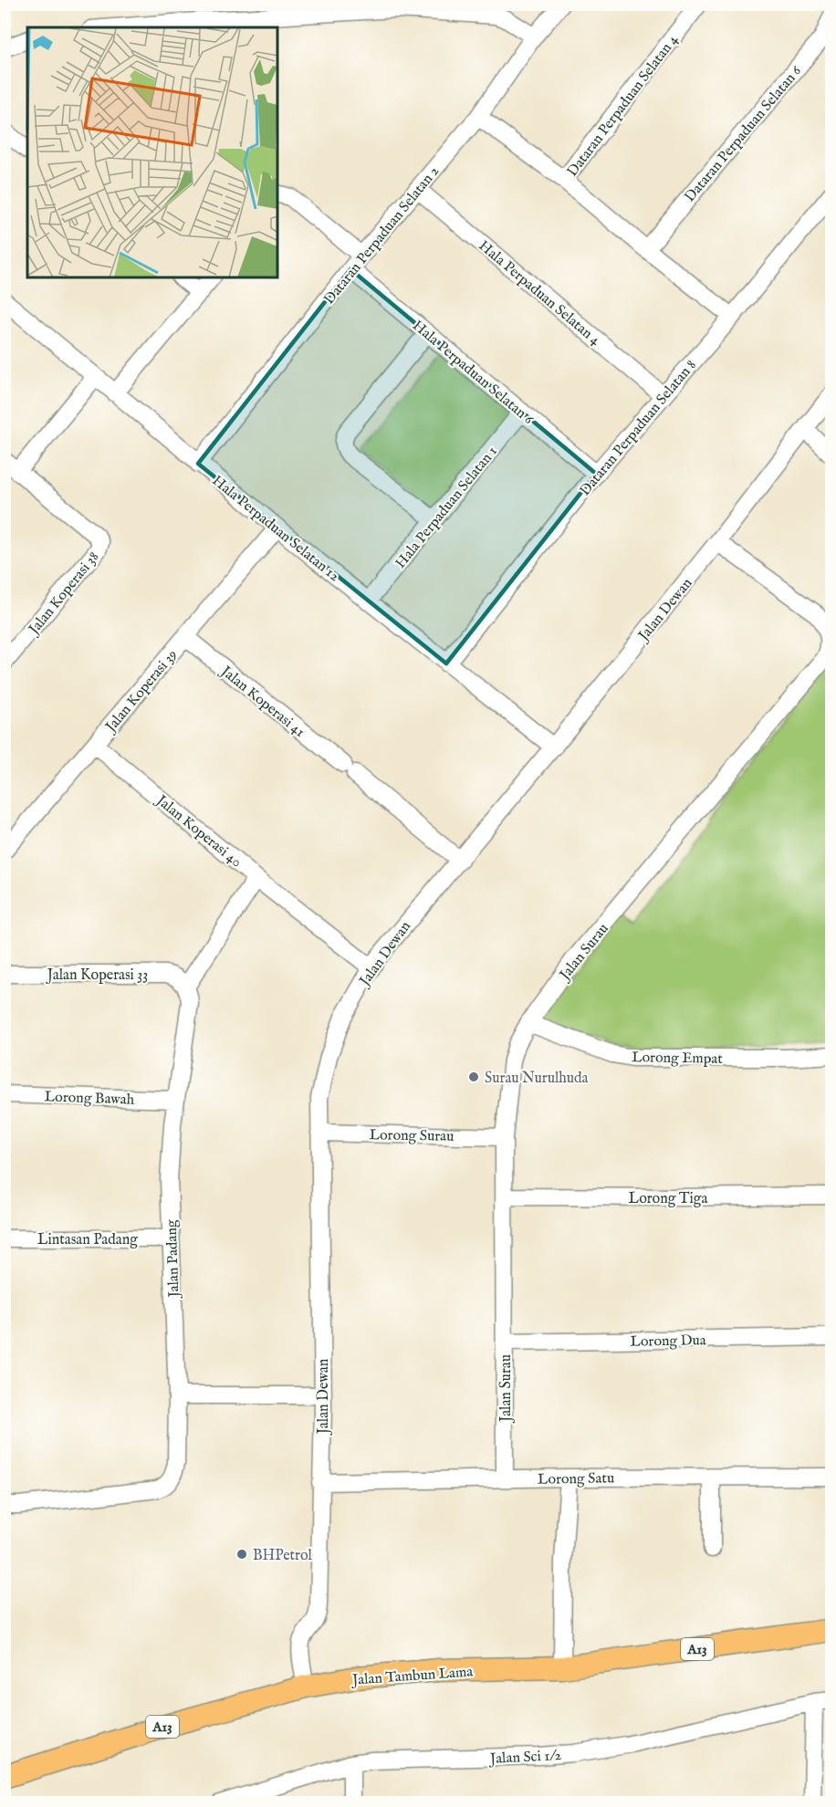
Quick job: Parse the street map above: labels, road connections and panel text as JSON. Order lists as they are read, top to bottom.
{
  "streets": {
    "main road": ["A13", "Jalan Tambun Lama"],
    "street": [
      "Dataran Perpaduan Selatan 4",
      "Dataran Perpaduan Selatan 6",
      "Dataran Perpaduan Selatan 2",
      "Hala Perpaduan Selatan 4",
      "Hala Perpaduan Selatan 6",
      "Dataran Perpaduan Selatan 8",
      "Hala Perpaduan Selatan 1",
      "Hala Perpaduan Selatan 12",
      "Jalan Koperasi 38",
      "Jalan Dewan",
      "Jalan Koperasi 39",
      "Jalan Koperasi 41",
      "Jalan Koperasi 40",
      "Jalan Surau",
      "Jalan Koperasi 33",
      "Lorong Empat",
      "Lorong Bawah",
      "Lorong Surau",
      "Lorong Tiga",
      "Lintasan Padang",
      "Jalan Padang",
      "Lorong Dua",
      "Lorong Satu",
      "Jalan Sci 1/2"
    ]
  },
  "crossings": [
    ["Dataran Perpaduan Selatan 2", "Hala Perpaduan Selatan 4"],
    ["Dataran Perpaduan Selatan 2", "Hala Perpaduan Selatan 6"],
    ["Dataran Perpaduan Selatan 2", "Hala Perpaduan Selatan 12"],
    ["Hala Perpaduan Selatan 4", "Dataran Perpaduan Selatan 8"],
    ["Hala Perpaduan Selatan 6", "Dataran Perpaduan Selatan 8"],
    ["Hala Perpaduan Selatan 6", "Hala Perpaduan Selatan 1"],
    ["Dataran Perpaduan Selatan 8", "Hala Perpaduan Selatan 12"],
    ["Hala Perpaduan Selatan 1", "Hala Perpaduan Selatan 12"],
    ["Hala Perpaduan Selatan 12", "Jalan Dewan"],
    ["Hala Perpaduan Selatan 12", "Jalan Koperasi 39"],
    ["Jalan Dewan", "Jalan Koperasi 41"],
    ["Jalan Dewan", "Jalan Surau"],
    ["Jalan Dewan", "Lorong Surau"],
    ["Jalan Dewan", "Lorong Satu"],
    ["Jalan Dewan", "Jalan Tambun Lama"],
    ["Jalan Koperasi 39", "Jalan Koperasi 41"],
    ["Jalan Koperasi 39", "Jalan Koperasi 40"],
    ["Jalan Koperasi 40", "Jalan Koperasi 33"],
    ["Jalan Koperasi 40", "Jalan Padang"],
    ["Jalan Surau", "Lorong Empat"],
    ["Jalan Surau", "Lorong Surau"],
    ["Jalan Surau", "Lorong Tiga"],
    ["Jalan Surau", "Lorong Dua"],
    ["Jalan Surau", "Lorong Satu"],
    ["Jalan Koperasi 33", "Jalan Padang"],
    ["Lorong Bawah", "Jalan Padang"],
    ["Lintasan Padang", "Jalan Padang"]
  ],
  "places": ["Surau Nurulhuda", "BHPetrol"]
}
